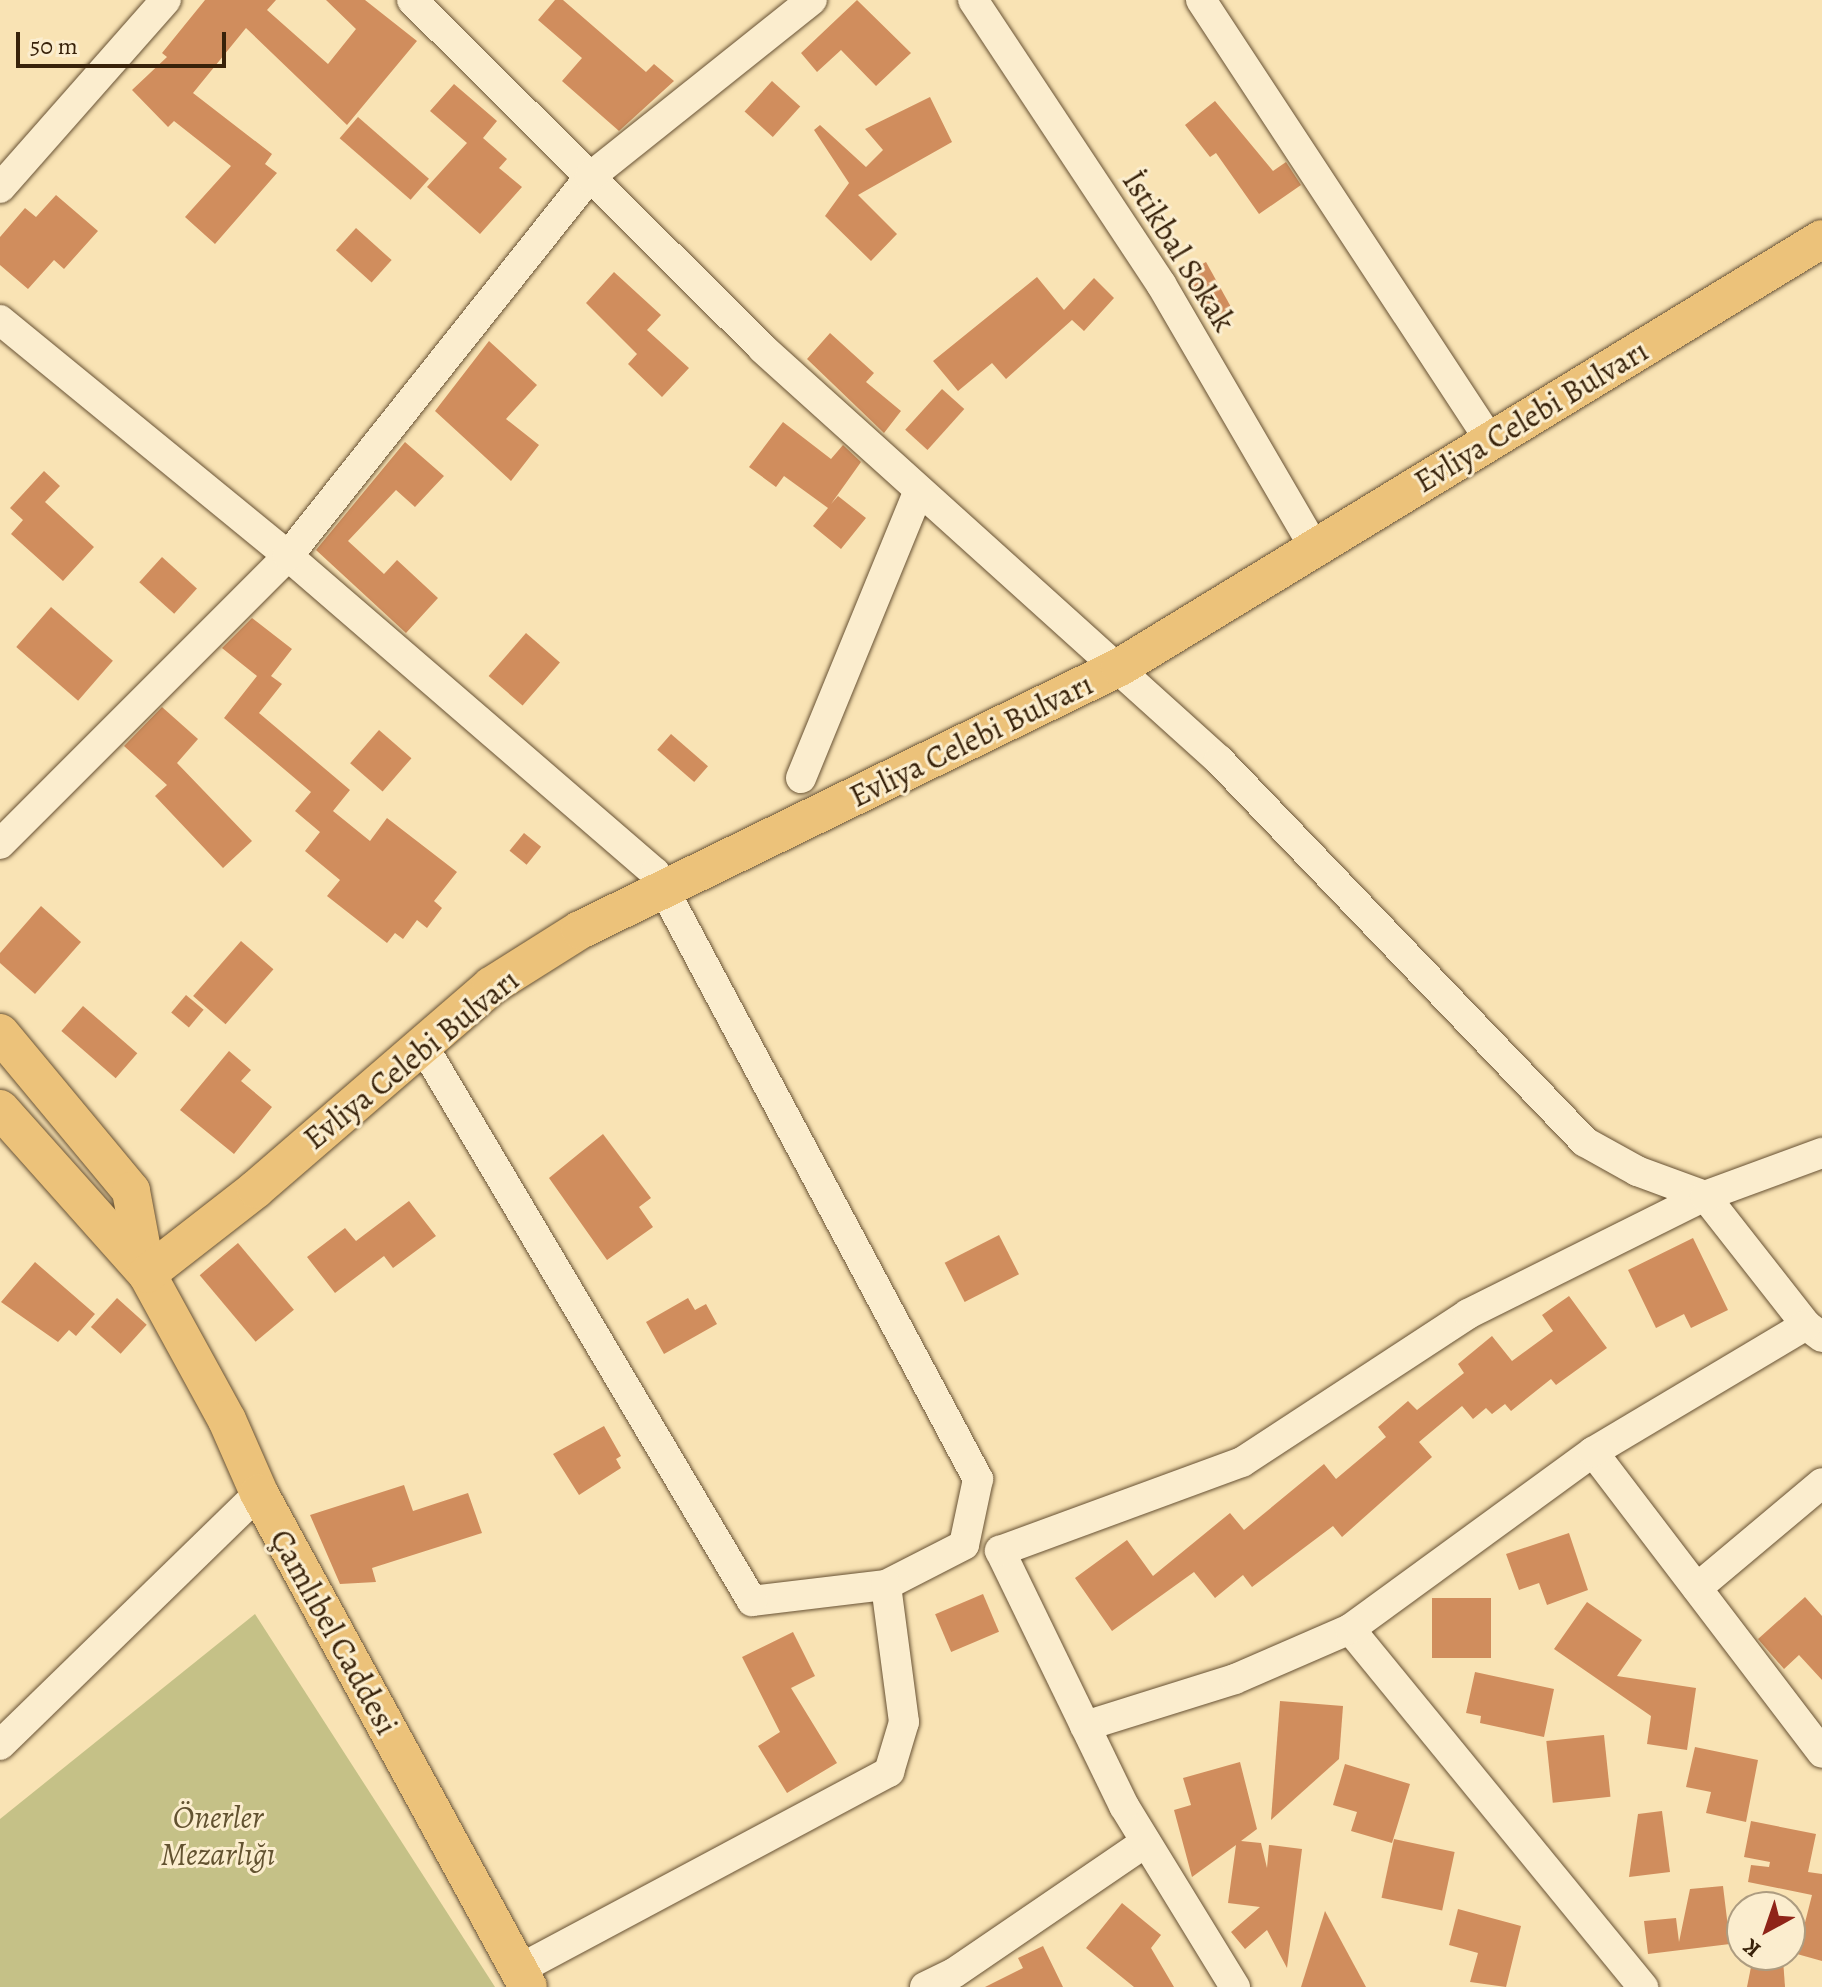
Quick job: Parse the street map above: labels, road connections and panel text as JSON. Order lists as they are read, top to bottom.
{
  "streets": {
    "main road": ["Evliya Celebi Bulvarı", "Çamlıbel Caddesi"],
    "street": ["İstikbal Sokak"]
  },
  "crossings": [
    ["İstikbal Sokak", "Evliya Celebi Bulvarı"],
    ["Evliya Celebi Bulvarı", "Çamlıbel Caddesi"]
  ],
  "parks": ["Önerler Mezarlığı"],
  "scale_bar": "50 m",
  "north": "bottom left"
}
